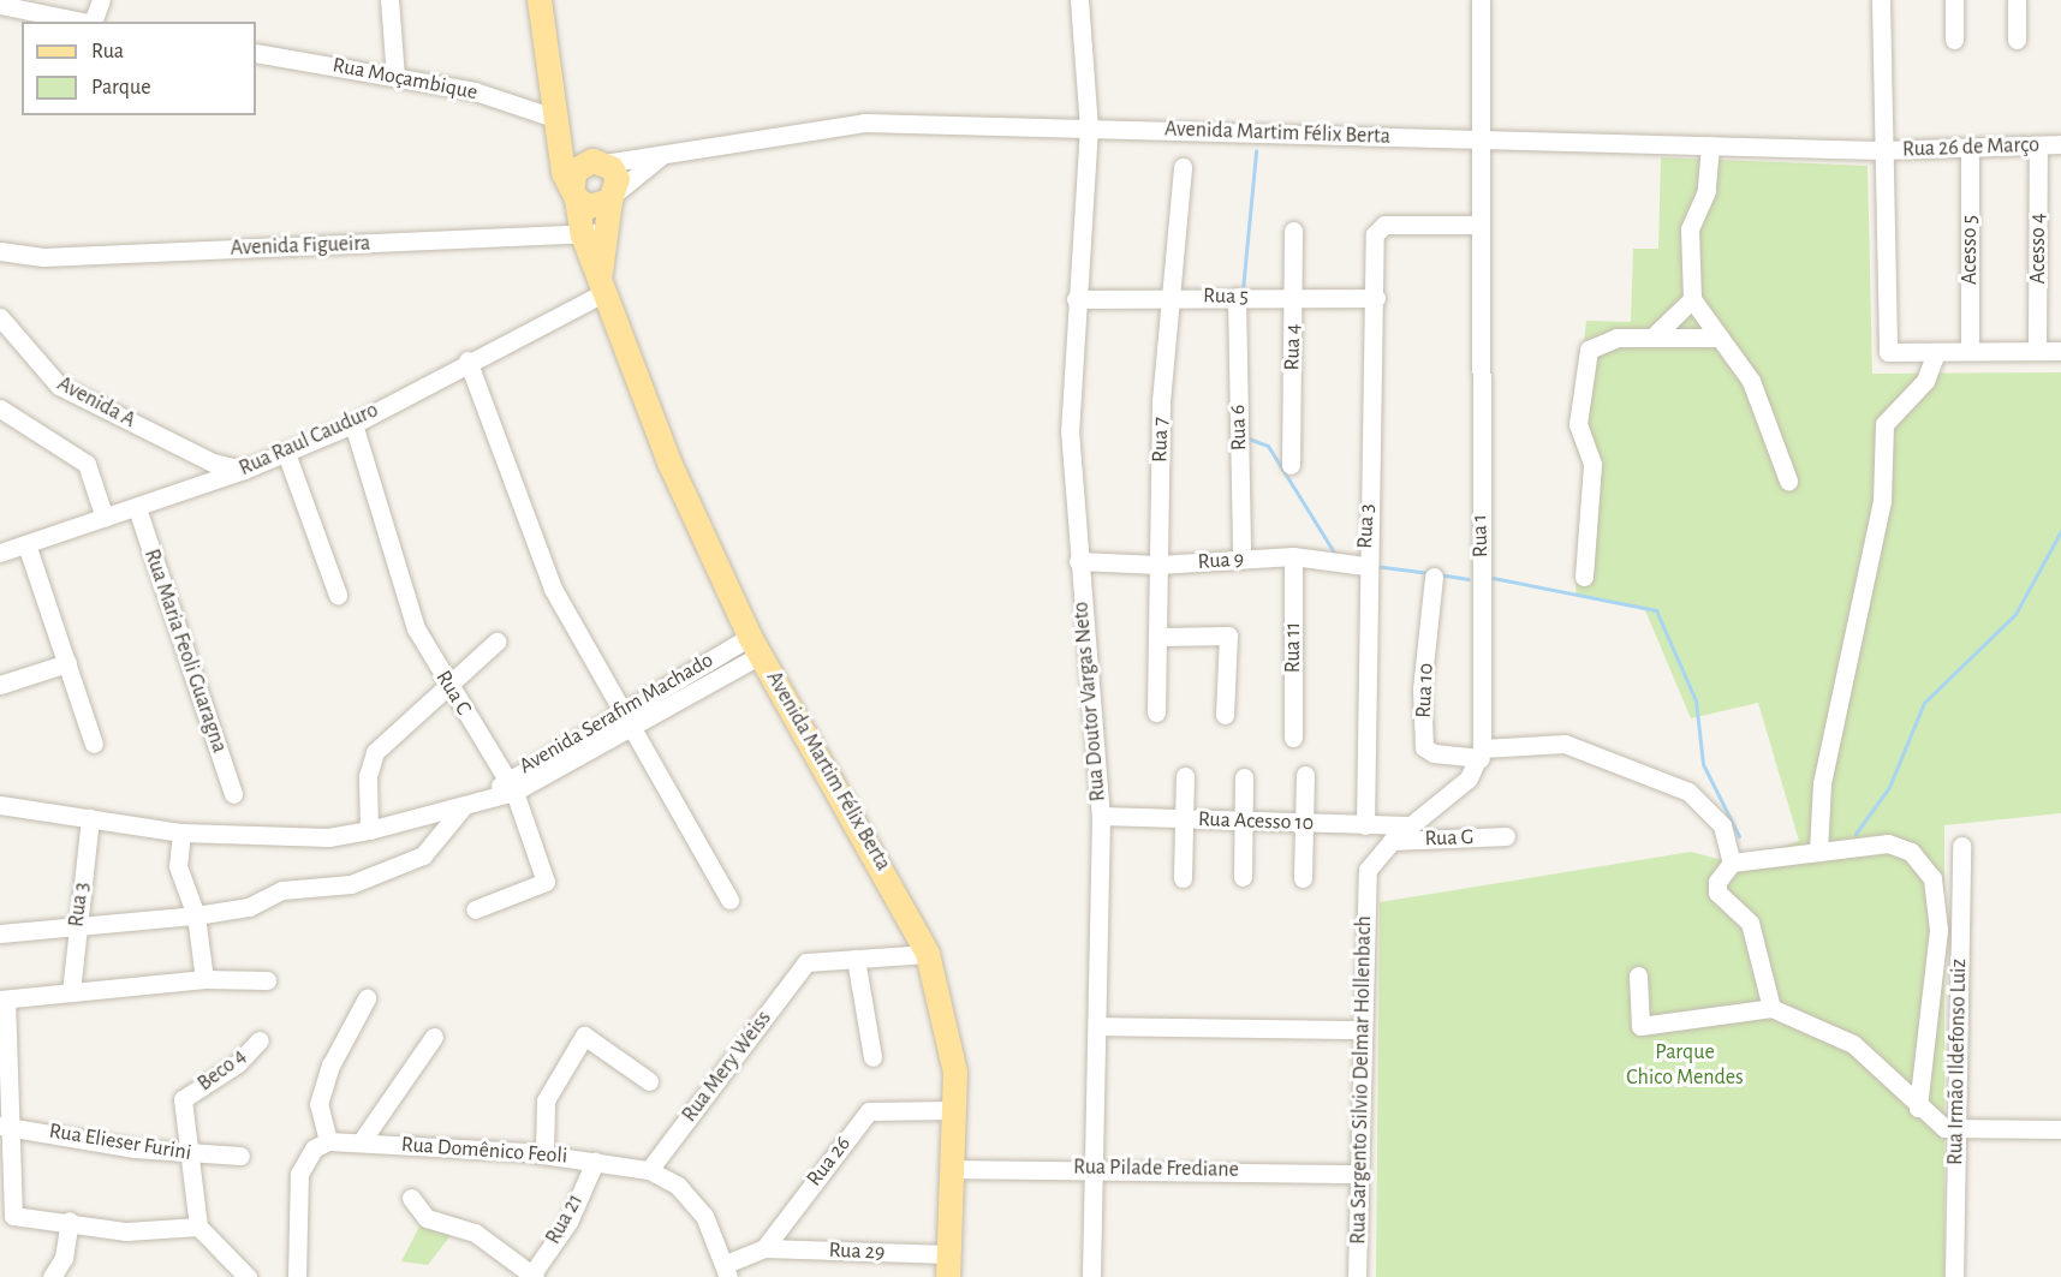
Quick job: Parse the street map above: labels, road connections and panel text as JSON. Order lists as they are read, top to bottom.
{
  "streets": {
    "main road": ["Avenida Martim Félix Berta"],
    "street": [
      "Rua Moçambique",
      "Rua 26 de Março",
      "Avenida Figueira",
      "Acesso 4",
      "Acesso 5",
      "Rua 5",
      "Rua 4",
      "Avenida A",
      "Rua 6",
      "Rua Raul Cauduro",
      "Rua 7",
      "Rua 3",
      "Rua 1",
      "Rua 9",
      "Rua 11",
      "Rua Maria Feoli Guaragna",
      "Rua 10",
      "Rua C",
      "Rua Doutor Vargas Neto",
      "Avenida Serafim Machado",
      "Rua Acesso 10",
      "Rua G",
      "Rua Irmão Ildefonso Luiz",
      "Rua Mery Weiss",
      "Beco 4",
      "Rua Sargento Silvio Delmar Hollenbach",
      "Rua Elieser Furini",
      "Rua Domênico Feoli",
      "Rua 26",
      "Rua Pilade Frediane",
      "Rua 21",
      "Rua 29"
    ]
  },
  "crossings": [
    ["Rua Moçambique", "Avenida Martim Félix Berta"],
    ["Avenida Martim Félix Berta", "Rua 26 de Março"],
    ["Avenida Martim Félix Berta", "Avenida Figueira"],
    ["Avenida Martim Félix Berta", "Rua Raul Cauduro"],
    ["Avenida Martim Félix Berta", "Rua 1"],
    ["Avenida Martim Félix Berta", "Rua Doutor Vargas Neto"],
    ["Avenida Martim Félix Berta", "Avenida Serafim Machado"],
    ["Avenida Martim Félix Berta", "Rua 26"],
    ["Avenida Martim Félix Berta", "Rua Pilade Frediane"],
    ["Avenida Martim Félix Berta", "Rua 29"],
    ["Rua 26 de Março", "Acesso 4"],
    ["Rua 26 de Março", "Acesso 5"],
    ["Rua 5", "Rua 4"],
    ["Rua 5", "Rua 6"],
    ["Rua 5", "Rua 7"],
    ["Rua 5", "Rua 3"],
    ["Rua 5", "Rua Doutor Vargas Neto"],
    ["Avenida A", "Rua Raul Cauduro"],
    ["Rua 6", "Rua 9"],
    ["Rua Raul Cauduro", "Rua Maria Feoli Guaragna"],
    ["Rua Raul Cauduro", "Rua C"],
    ["Rua 7", "Rua 9"],
    ["Rua 3", "Rua 1"],
    ["Rua 3", "Rua 9"],
    ["Rua 3", "Avenida Serafim Machado"],
    ["Rua 3", "Rua Acesso 10"],
    ["Rua 1", "Rua 10"],
    ["Rua 9", "Rua 11"],
    ["Rua 9", "Rua Doutor Vargas Neto"],
    ["Rua C", "Avenida Serafim Machado"],
    ["Rua Doutor Vargas Neto", "Rua Acesso 10"],
    ["Rua Doutor Vargas Neto", "Rua Pilade Frediane"],
    ["Rua G", "Rua Sargento Silvio Delmar Hollenbach"],
    ["Rua Mery Weiss", "Rua Domênico Feoli"],
    ["Beco 4", "Rua Elieser Furini"],
    ["Rua Sargento Silvio Delmar Hollenbach", "Rua Pilade Frediane"],
    ["Rua Domênico Feoli", "Rua 21"],
    ["Rua 26", "Rua 29"]
  ],
  "parks": ["Parque Chico Mendes"],
  "legend": ["Rua", "Parque"]
}
